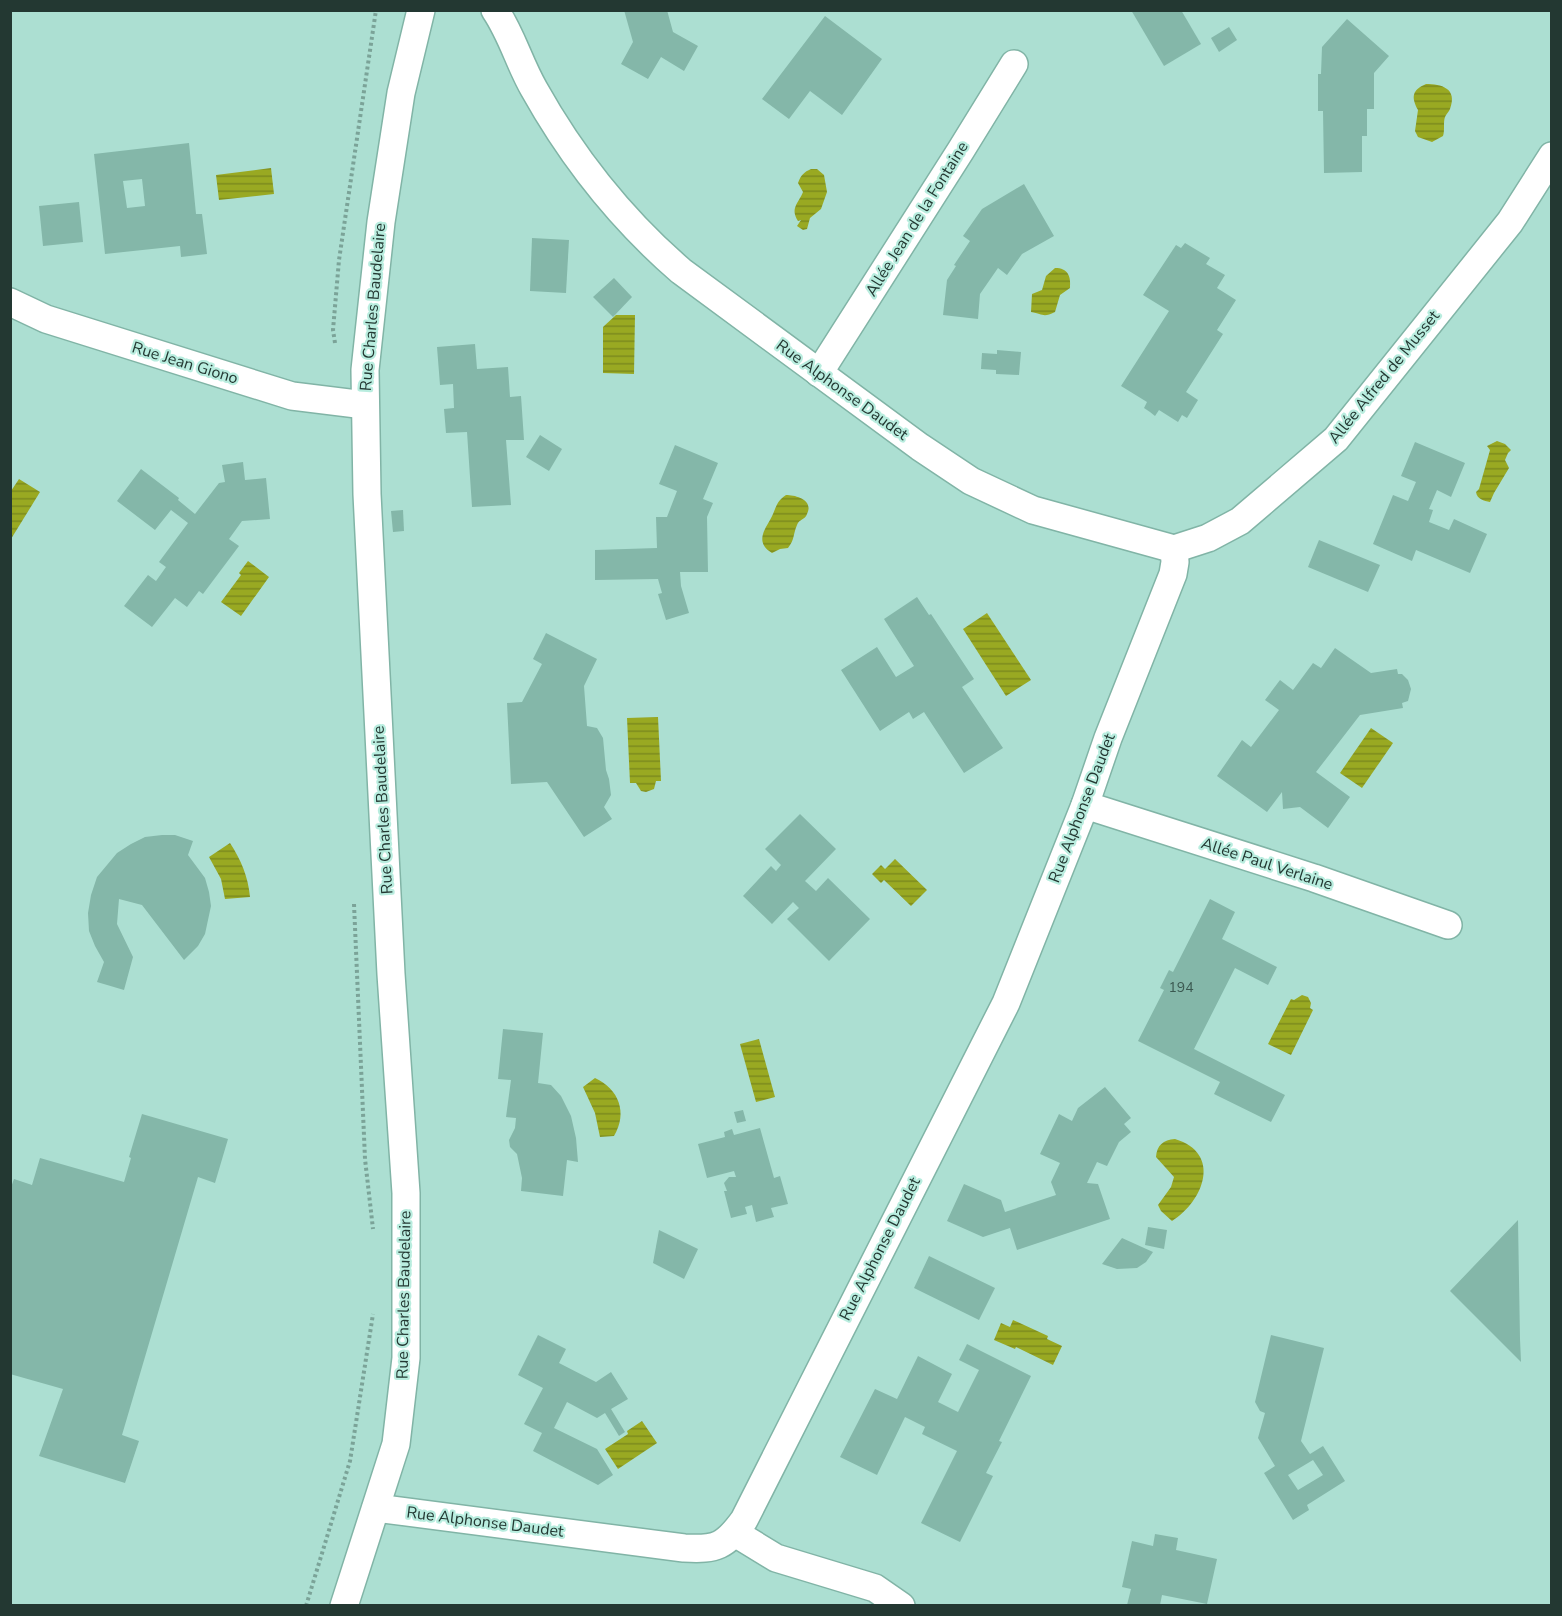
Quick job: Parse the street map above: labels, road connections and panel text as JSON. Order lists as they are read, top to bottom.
{
  "streets": {
    "street": [
      "Allée Jean de la Fontaine",
      "Rue Charles Baudelaire",
      "Rue Jean Giono",
      "Allée Alfred de Musset",
      "Rue Alphonse Daudet",
      "Allée Paul Verlaine"
    ]
  },
  "crossings": [
    ["Allée Jean de la Fontaine", "Rue Alphonse Daudet"],
    ["Rue Charles Baudelaire", "Rue Jean Giono"],
    ["Rue Charles Baudelaire", "Rue Alphonse Daudet"],
    ["Allée Alfred de Musset", "Rue Alphonse Daudet"],
    ["Rue Alphonse Daudet", "Allée Paul Verlaine"]
  ],
  "house_numbers": ["194"]
}
